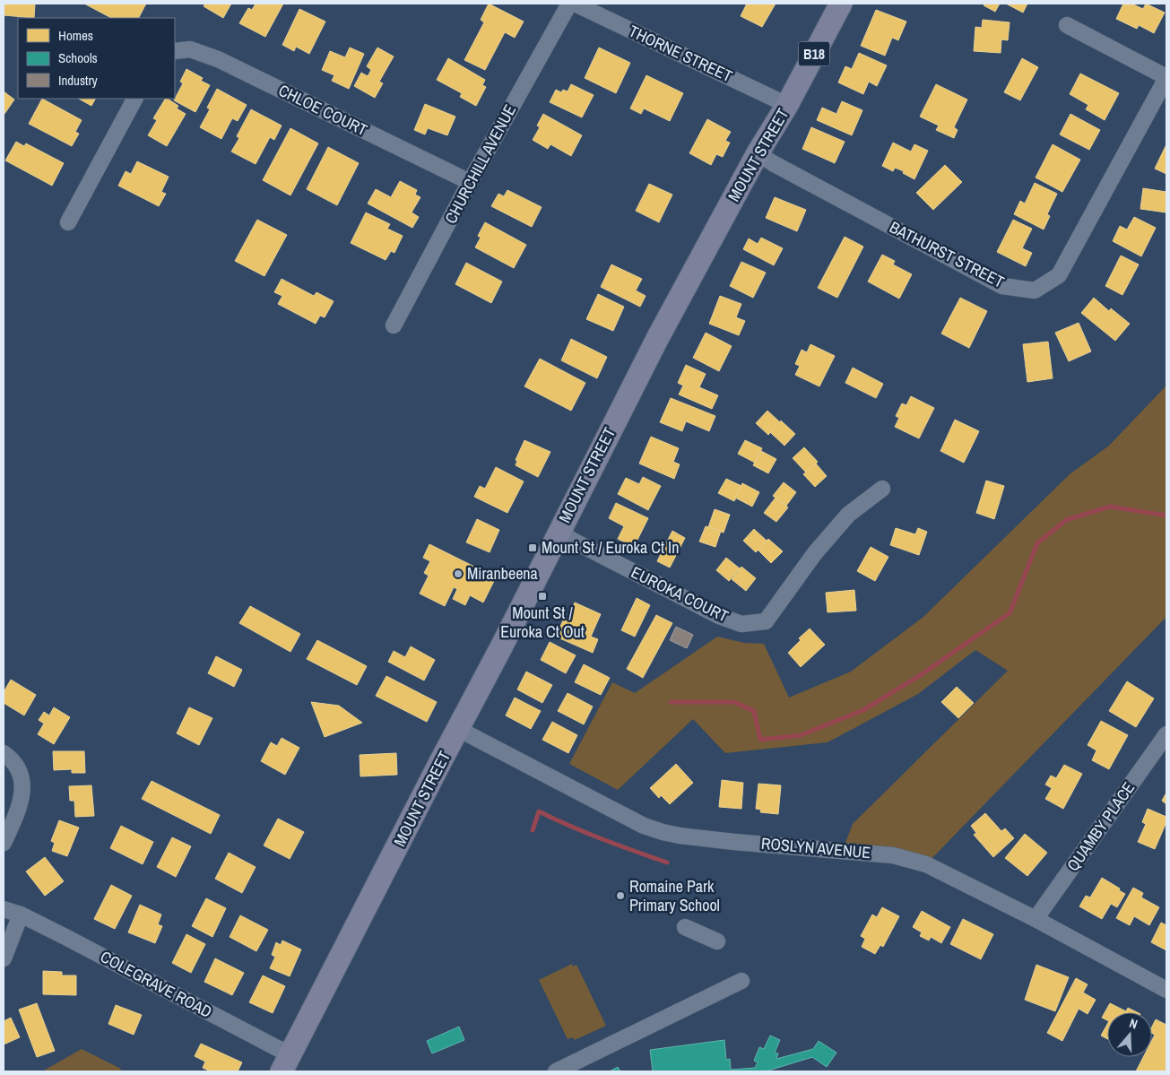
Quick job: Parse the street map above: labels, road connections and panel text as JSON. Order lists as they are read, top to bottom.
{
  "streets": {
    "highway": ["B18", "MOUNT STREET"],
    "street": [
      "THORNE STREET",
      "CHLOE COURT",
      "CHURCHILL AVENUE",
      "BATHURST STREET",
      "EUROKA COURT",
      "QUAMBY PLACE",
      "ROSLYN AVENUE",
      "COLEGRAVE ROAD"
    ]
  },
  "crossings": [
    ["THORNE STREET", "MOUNT STREET"],
    ["CHLOE COURT", "CHURCHILL AVENUE"],
    ["MOUNT STREET", "BATHURST STREET"],
    ["MOUNT STREET", "EUROKA COURT"],
    ["MOUNT STREET", "ROSLYN AVENUE"],
    ["MOUNT STREET", "COLEGRAVE ROAD"],
    ["QUAMBY PLACE", "ROSLYN AVENUE"]
  ],
  "places": {
    "transit": ["Mount St / Euroka Ct In", "Mount St / Euroka Ct Out"],
    "other": ["Miranbeena", "Romaine Park Primary School"]
  },
  "legend": ["Homes", "Schools", "Industry"],
  "north": "top"
}
